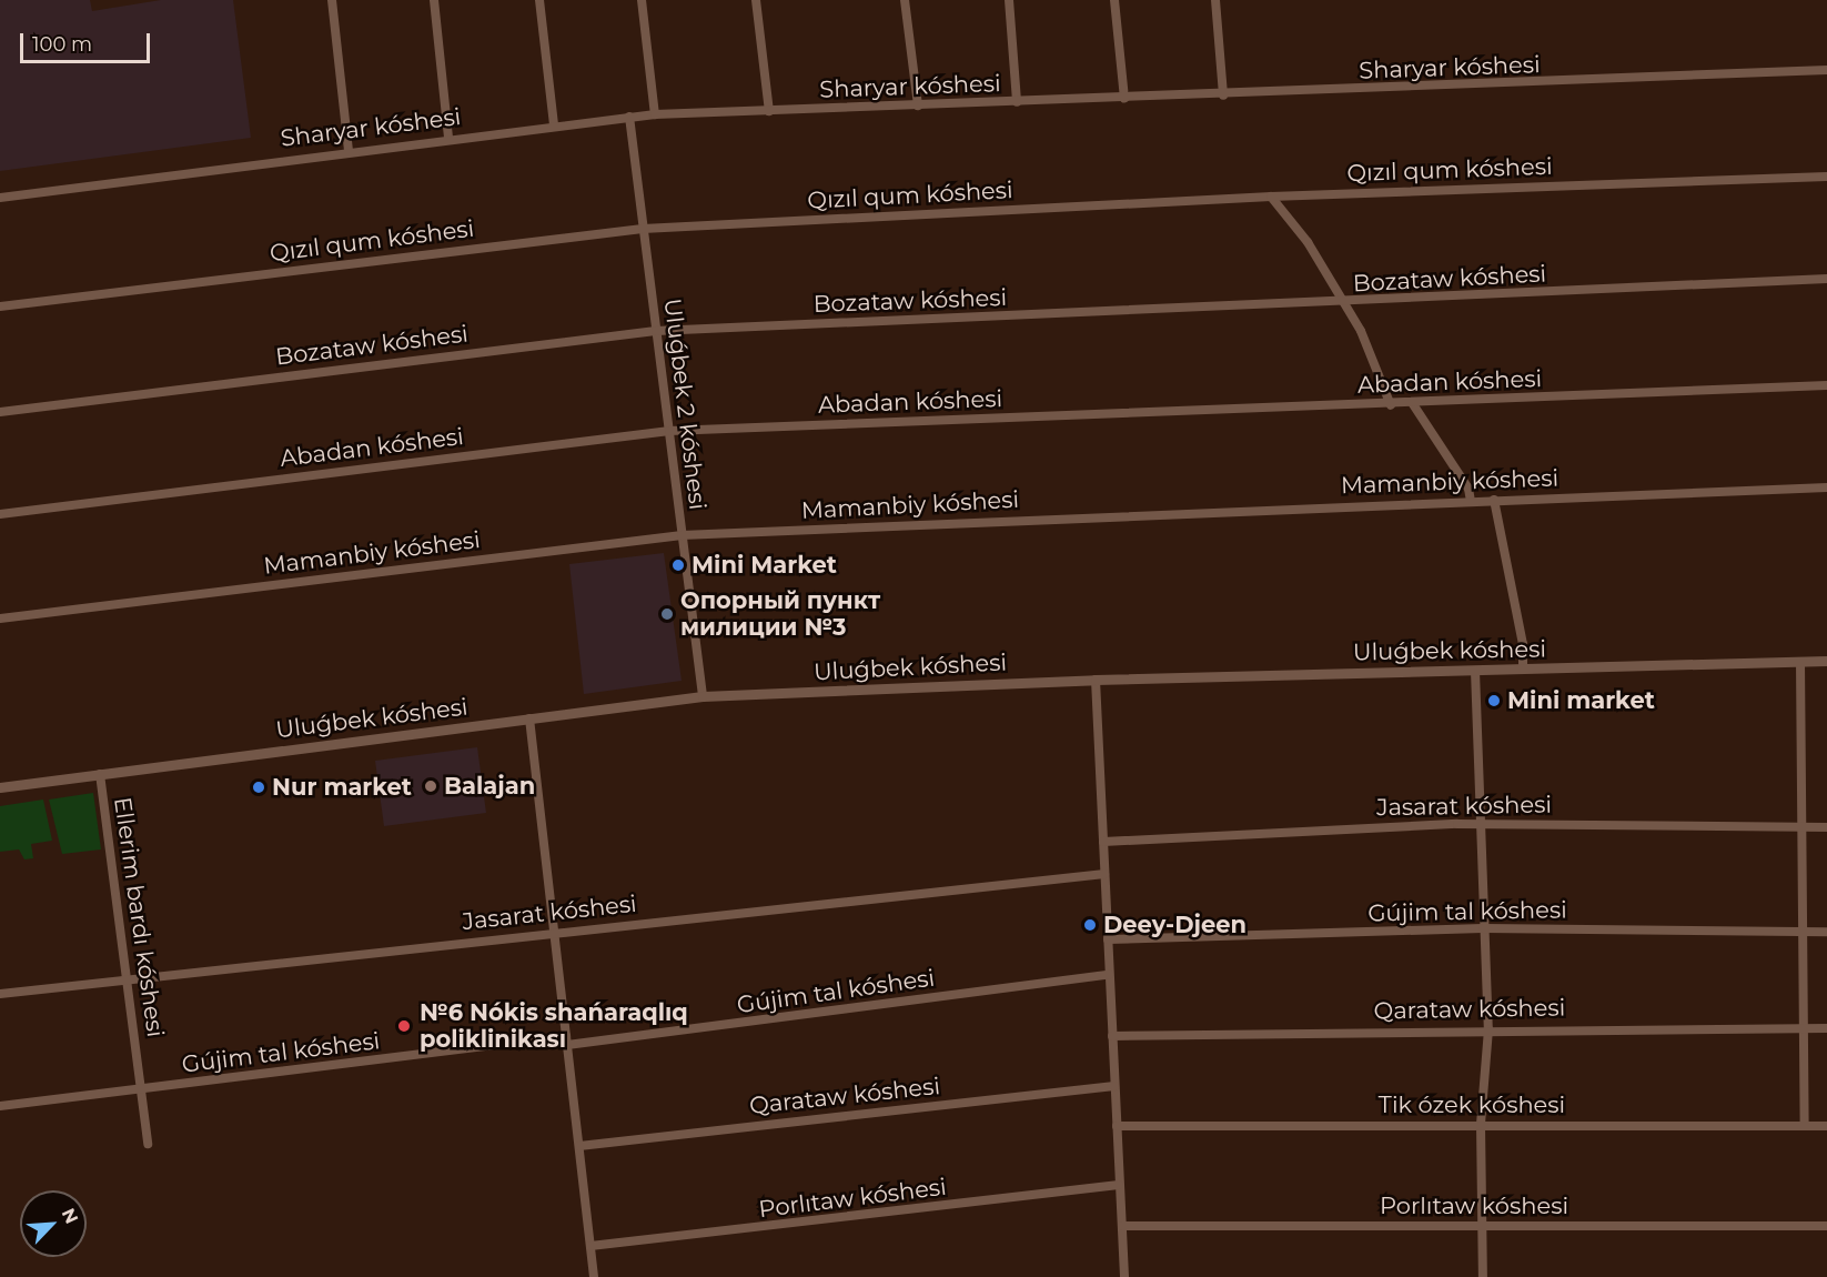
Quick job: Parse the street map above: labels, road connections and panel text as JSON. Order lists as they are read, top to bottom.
{
  "streets": {
    "street": [
      "Sharyar kóshesi",
      "Qızıl qum kóshesi",
      "Bozataw kóshesi",
      "Abadan kóshesi",
      "Uluǵbek 2 kóshesi",
      "Mamanbiy kóshesi",
      "Uluǵbek kóshesi",
      "Jasarat kóshesi",
      "Gújim tal kóshesi",
      "Ellerim bardı kóshesi",
      "Qarataw kóshesi",
      "Tik ózek kóshesi",
      "Porlıtaw kóshesi"
    ]
  },
  "crossings": [
    ["Sharyar kóshesi", "Uluǵbek 2 kóshesi"],
    ["Qızıl qum kóshesi", "Uluǵbek 2 kóshesi"],
    ["Bozataw kóshesi", "Uluǵbek 2 kóshesi"],
    ["Abadan kóshesi", "Uluǵbek 2 kóshesi"],
    ["Uluǵbek 2 kóshesi", "Mamanbiy kóshesi"],
    ["Uluǵbek 2 kóshesi", "Uluǵbek kóshesi"],
    ["Uluǵbek kóshesi", "Ellerim bardı kóshesi"],
    ["Jasarat kóshesi", "Ellerim bardı kóshesi"],
    ["Gújim tal kóshesi", "Ellerim bardı kóshesi"]
  ],
  "places": [
    "Mini Market",
    "Опорный пункт милиции №3",
    "Mini market",
    "Balajan",
    "Nur market",
    "Deey-Djeen",
    "№6 Nókis shańaraqlıq poliklinikası"
  ],
  "scale_bar": "100 m",
  "north": "top right"
}
